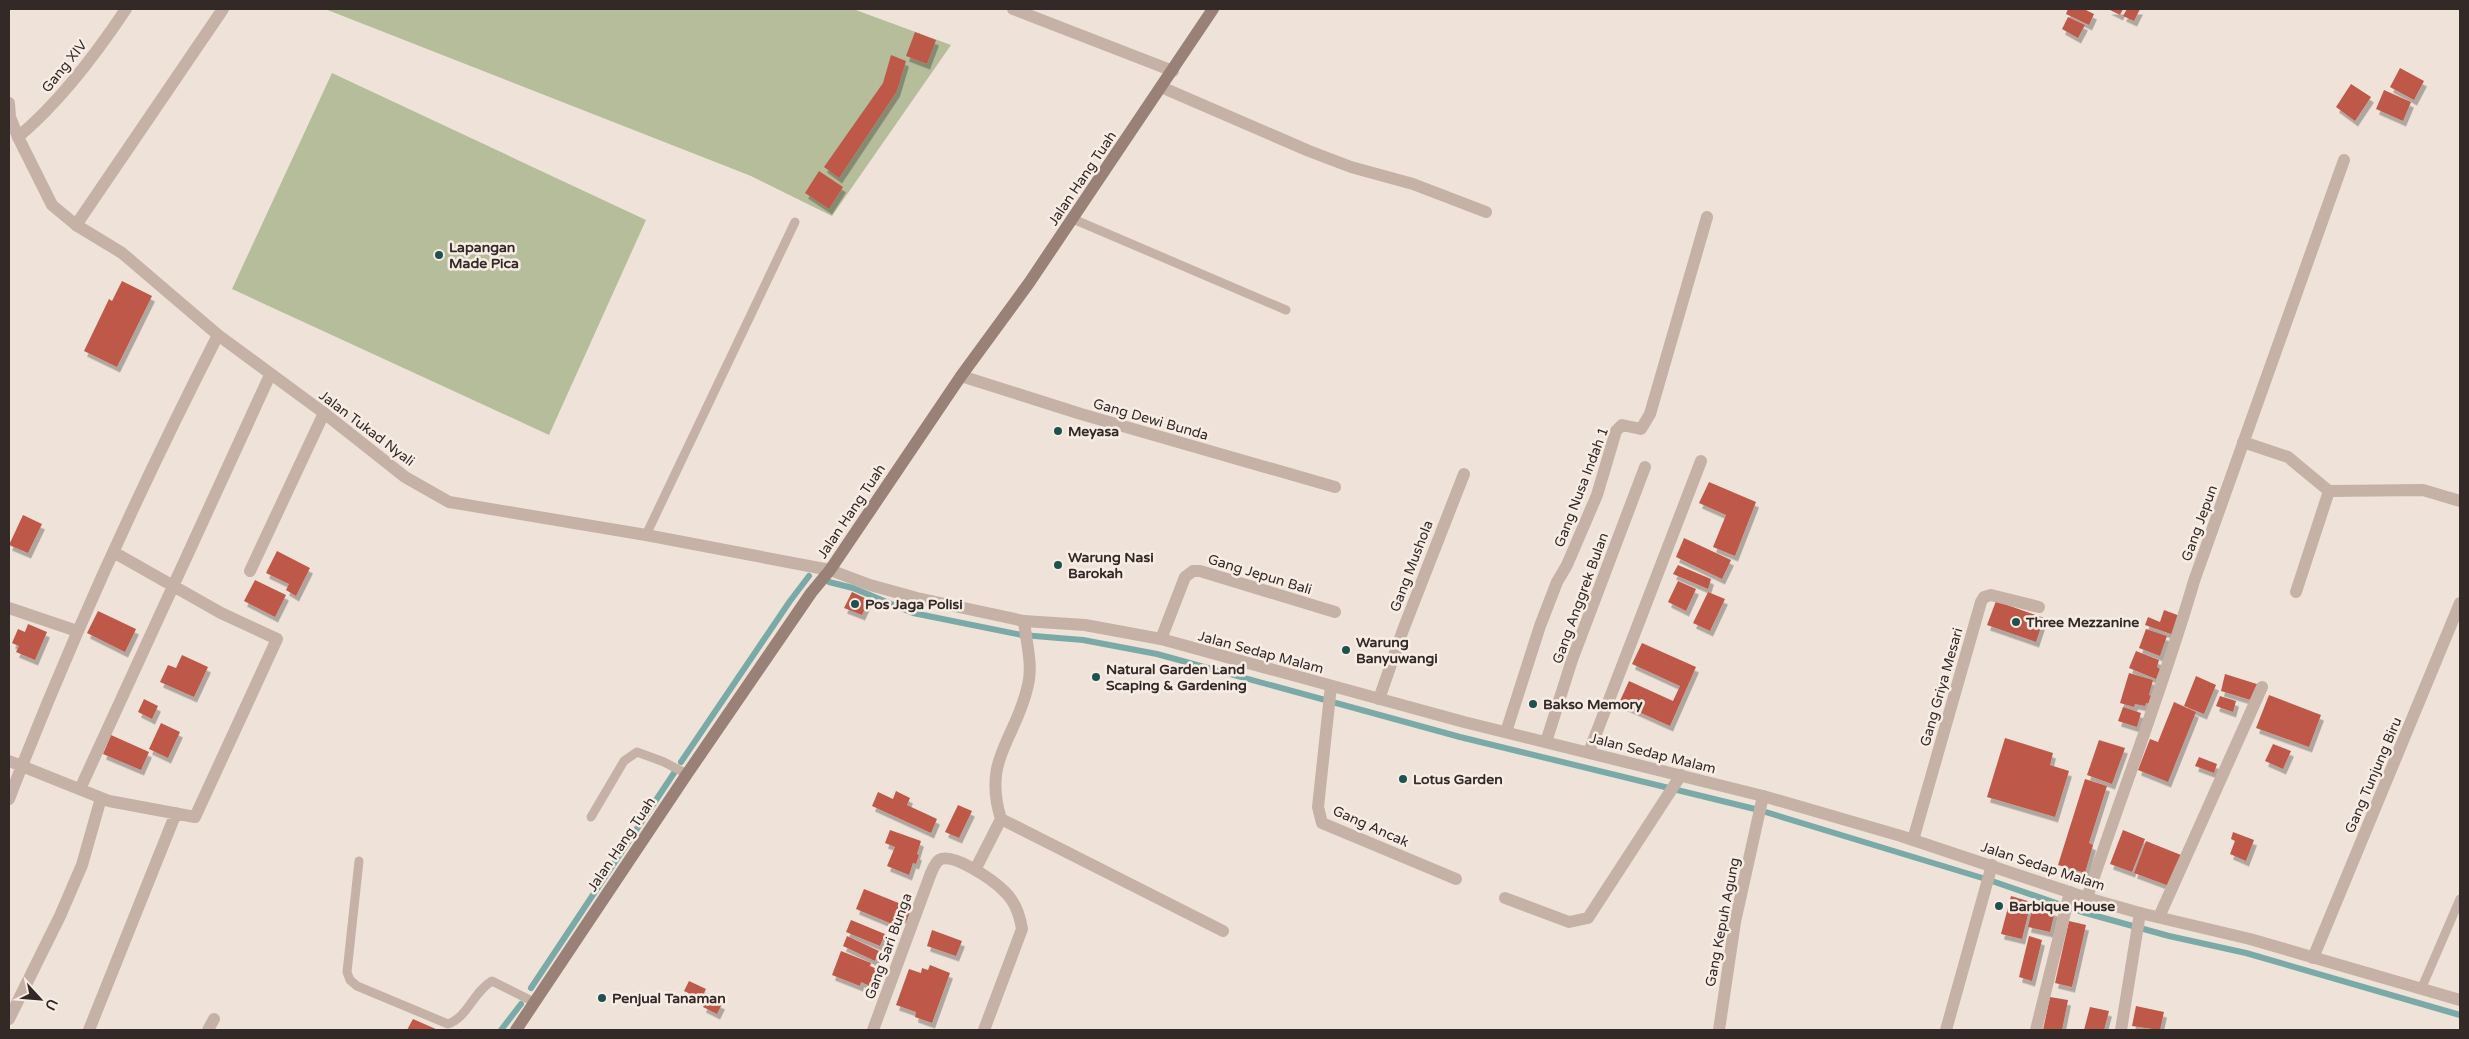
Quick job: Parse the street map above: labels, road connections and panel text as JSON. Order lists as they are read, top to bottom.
{
  "streets": {
    "main road": ["Jalan Hang Tuah"],
    "street": [
      "Gang XIV",
      "Gang Dewi Bunda",
      "Jalan Tukad Nyali",
      "Gang Nusa Indah 1",
      "Gang Jepun",
      "Gang Mushola",
      "Gang Jepun Bali",
      "Gang Anggrek Bulan",
      "Jalan Sedap Malam",
      "Gang Griya Mesari",
      "Gang Tunjung Biru",
      "Gang Ancak",
      "Gang Kepuh Agung",
      "Gang Sari Bunga"
    ]
  },
  "crossings": [
    ["Gang XIV", "Jalan Tukad Nyali"],
    ["Jalan Hang Tuah", "Gang Dewi Bunda"],
    ["Jalan Hang Tuah", "Jalan Tukad Nyali"],
    ["Jalan Hang Tuah", "Jalan Sedap Malam"],
    ["Jalan Tukad Nyali", "Jalan Sedap Malam"],
    ["Gang Nusa Indah 1", "Jalan Sedap Malam"],
    ["Gang Jepun", "Jalan Sedap Malam"],
    ["Gang Mushola", "Jalan Sedap Malam"],
    ["Gang Jepun Bali", "Jalan Sedap Malam"],
    ["Gang Anggrek Bulan", "Jalan Sedap Malam"],
    ["Jalan Sedap Malam", "Gang Griya Mesari"],
    ["Jalan Sedap Malam", "Gang Tunjung Biru"],
    ["Jalan Sedap Malam", "Gang Ancak"],
    ["Jalan Sedap Malam", "Gang Kepuh Agung"]
  ],
  "places": [
    "Lapangan Made Pica",
    "Meyasa",
    "Warung Nasi Barokah",
    "Pos Jaga Polisi",
    "Three Mezzanine",
    "Warung Banyuwangi",
    "Natural Garden Land Scaping & Gardening",
    "Bakso Memory",
    "Lotus Garden",
    "Barbique House",
    "Penjual Tanaman"
  ],
  "north": "bottom right"
}
